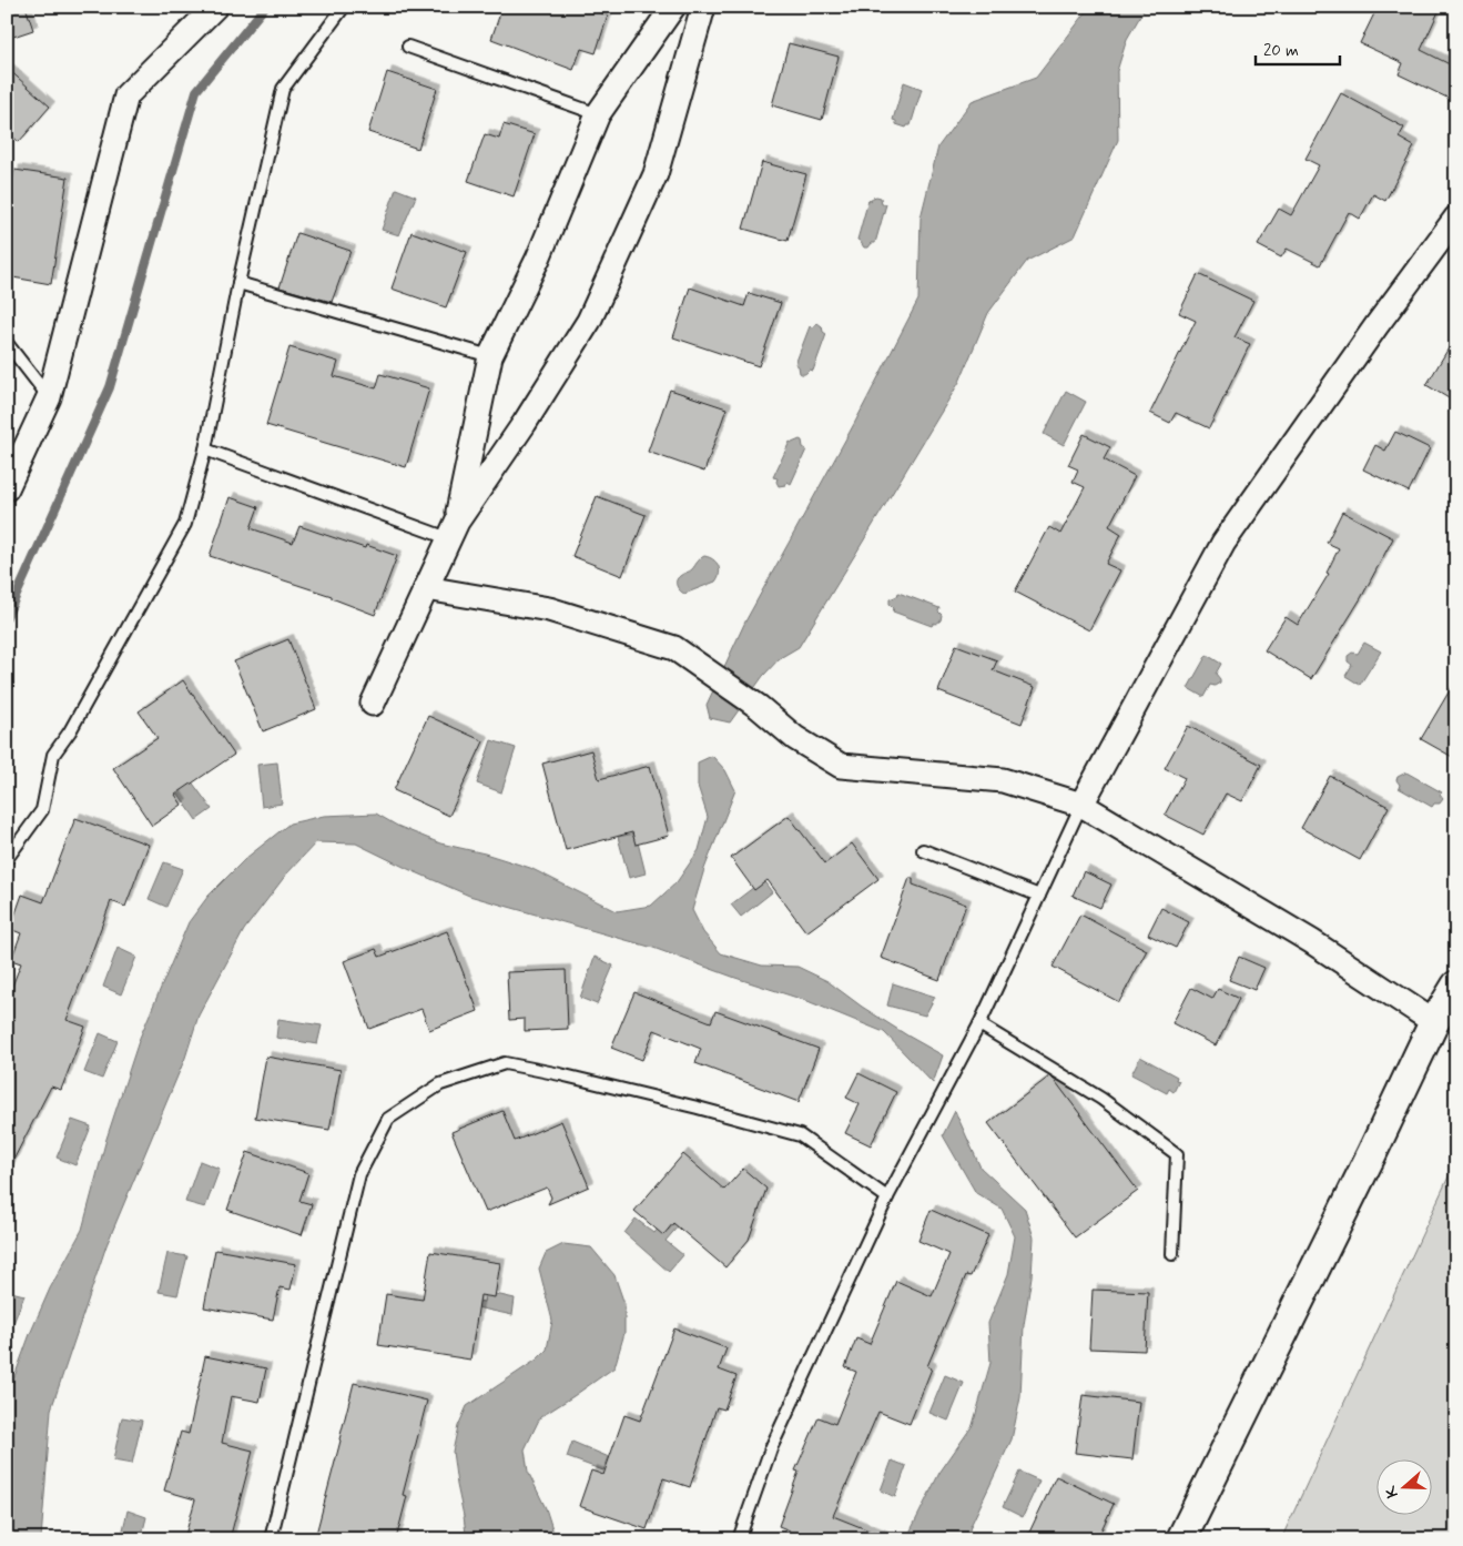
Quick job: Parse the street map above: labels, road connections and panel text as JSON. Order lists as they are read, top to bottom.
{
  "scale_bar": "20 m",
  "north": "left"
}
